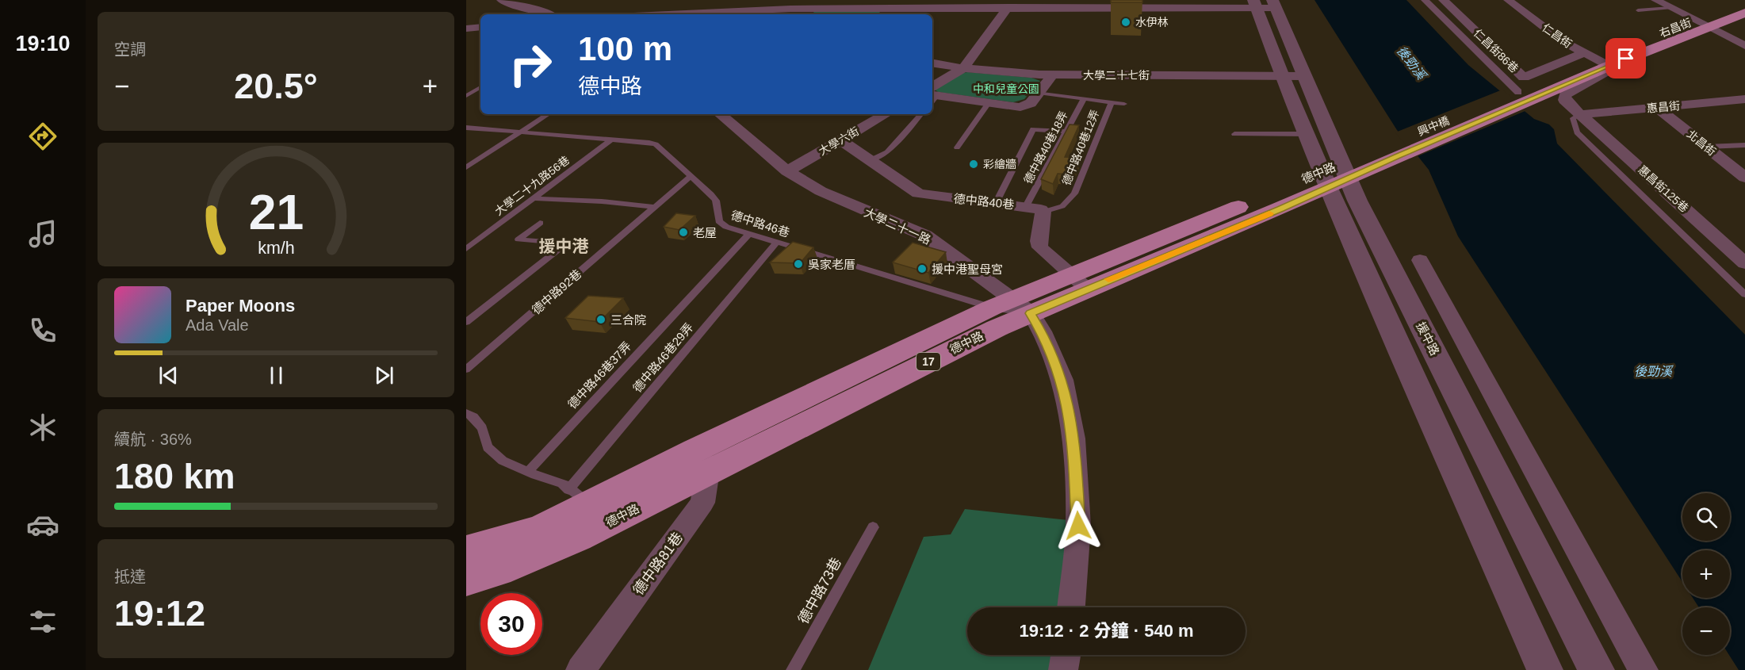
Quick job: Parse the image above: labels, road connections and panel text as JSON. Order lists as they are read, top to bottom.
{
  "streets": {
    "main road": [
      "右昌街",
      "興中橋",
      "德中路",
      "17"
    ],
    "street": [
      "仁昌街",
      "仁昌街86巷",
      "大學二十七街",
      "惠昌街",
      "大學六街",
      "北昌街",
      "惠昌街125巷",
      "德中路40巷",
      "大學二十一路",
      "援中路",
      "德中路81巷"
    ],
    "lane": [
      "德中路40巷18弄",
      "德中路40巷12弄",
      "大學二十九路56巷",
      "德中路46巷",
      "德中路92巷",
      "德中路46巷29弄",
      "德中路46巷37弄",
      "德中路73巷"
    ]
  },
  "crossings": [
    ["右昌街", "仁昌街"],
    ["右昌街", "仁昌街86巷"],
    ["右昌街", "興中橋"],
    ["右昌街", "惠昌街125巷"],
    ["仁昌街", "仁昌街86巷"],
    ["仁昌街", "興中橋"],
    ["仁昌街", "惠昌街125巷"],
    ["仁昌街86巷", "興中橋"],
    ["仁昌街86巷", "惠昌街125巷"],
    ["大學二十七街", "援中路"],
    ["惠昌街", "北昌街"],
    ["惠昌街", "惠昌街125巷"],
    ["興中橋", "德中路"],
    ["興中橋", "惠昌街125巷"],
    ["大學六街", "德中路40巷"],
    ["大學六街", "大學二十一路"],
    ["德中路40巷18弄", "德中路40巷"],
    ["德中路40巷12弄", "德中路40巷"],
    ["德中路", "德中路46巷"],
    ["德中路", "大學二十一路"],
    ["德中路", "援中路"],
    ["德中路", "德中路46巷29弄"],
    ["德中路", "德中路81巷"],
    ["大學二十九路56巷", "德中路46巷"],
    ["德中路46巷", "大學二十一路"],
    ["德中路46巷", "德中路92巷"],
    ["德中路46巷", "德中路46巷29弄"],
    ["德中路46巷", "德中路46巷37弄"]
  ],
  "districts": ["援中港"],
  "water": ["後勁溪"],
  "parks": ["中和兒童公園"],
  "places": [
    "水伊林",
    "彩繪牆",
    "老屋",
    "吳家老厝",
    "援中港聖母宮",
    "三合院"
  ],
  "page": {
    "tabs": "19:10",
    "tile": [
      "空調",
      ["續航 · 36%", "180 km"],
      ["抵達", "19:12"]
    ],
    "turn": ["100 m", "德中路"],
    "heat": ["−", "20.5°", "+"],
    "song": ["Paper Moons", "Ada Vale"],
    "map_buttons": ["+", "−"],
    "limit": "30",
    "trip": "19:12 · 2 分鐘 · 540 m",
    "gauge": ["21", "km/h"]
  }
}
